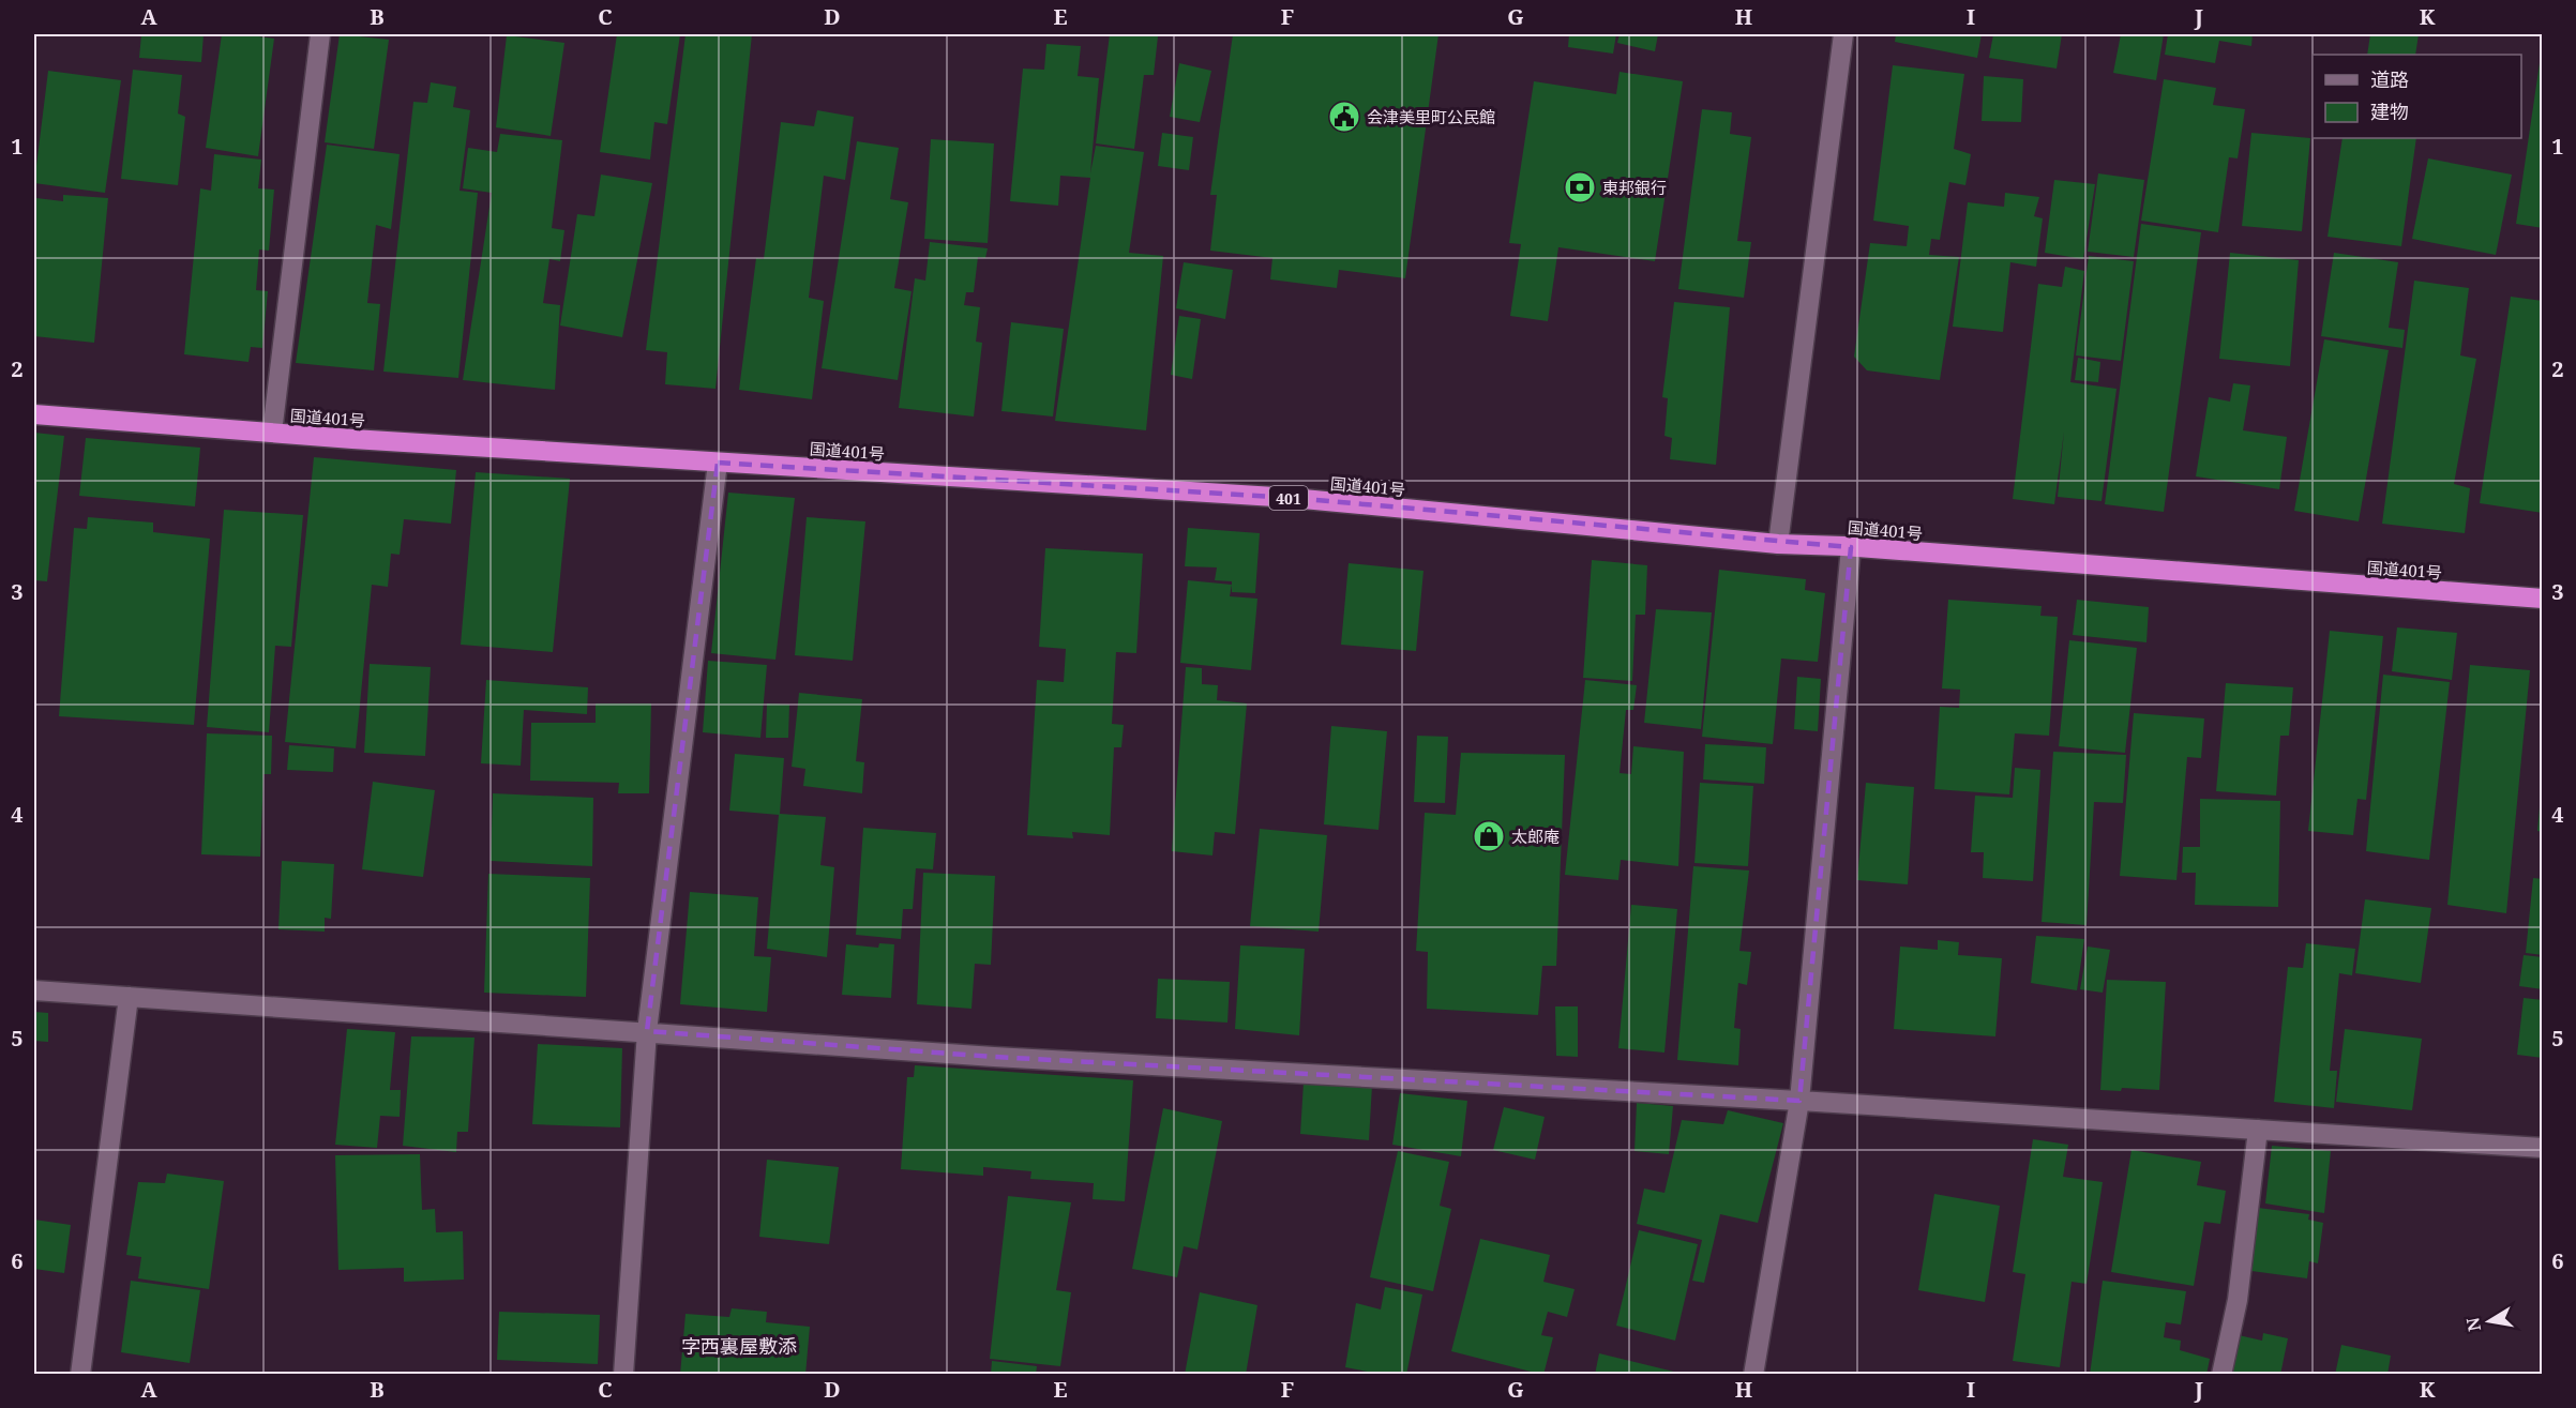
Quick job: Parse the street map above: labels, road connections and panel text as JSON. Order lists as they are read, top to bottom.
{
  "streets": {
    "highway": ["国道401号", "401"]
  },
  "districts": ["字西裏屋敷添"],
  "places": {
    "public building": ["会津美里町公民館"],
    "bank": ["東邦銀行"],
    "shop": ["太郎庵"]
  },
  "legend": ["道路", "建物"],
  "north": "left",
  "grid": {
    "columns": [
      "A",
      "B",
      "C",
      "D",
      "E",
      "F",
      "G",
      "H",
      "I",
      "J",
      "K"
    ],
    "rows": [
      "1",
      "2",
      "3",
      "4",
      "5",
      "6"
    ]
  }
}
